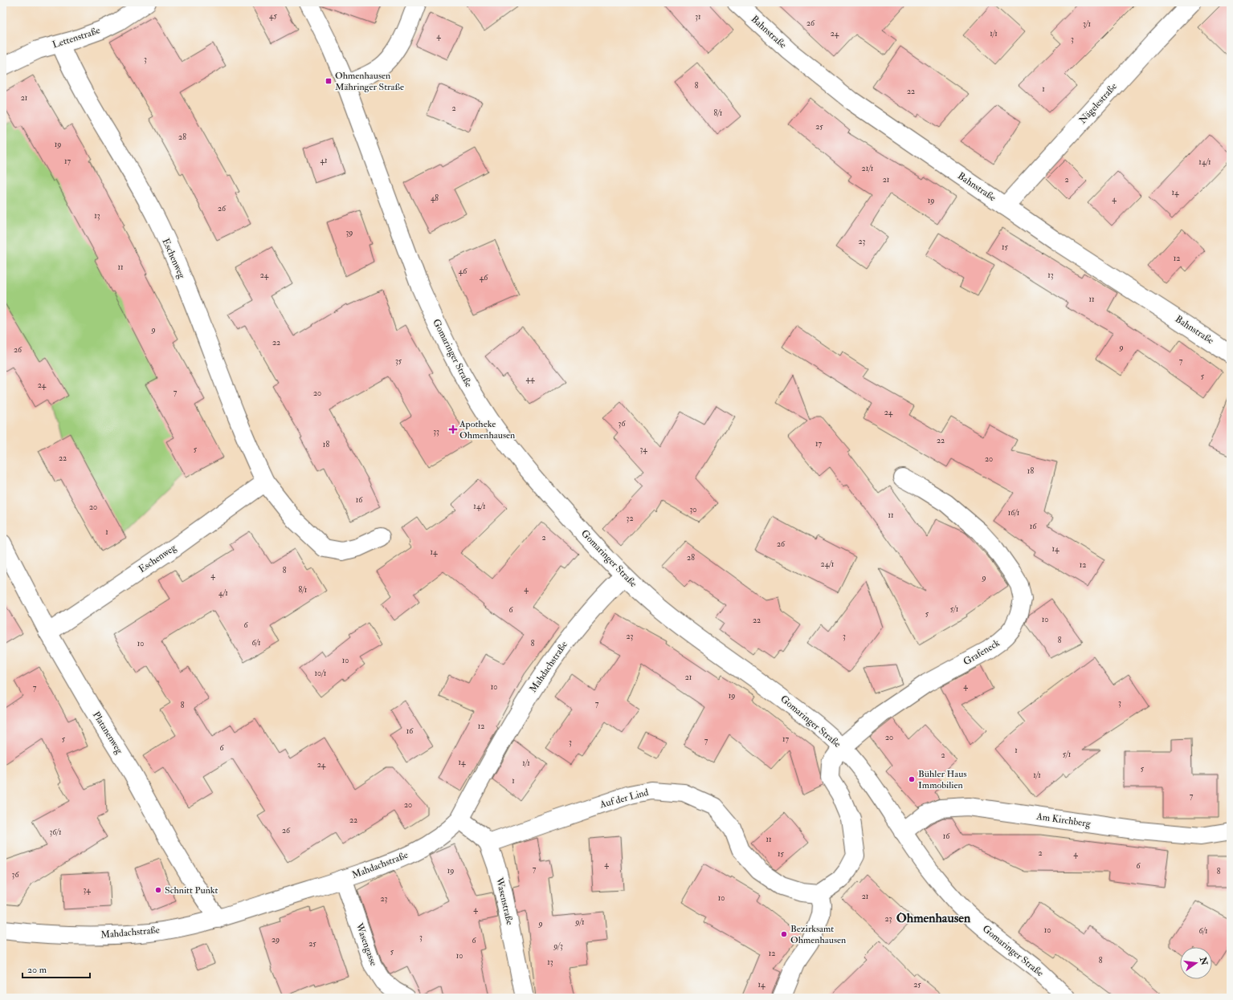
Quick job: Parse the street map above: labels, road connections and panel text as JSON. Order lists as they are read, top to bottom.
{
  "streets": {
    "street": [
      "Bahnstraße",
      "Lettenstraße",
      "Nägelestraße",
      "Eschenweg",
      "Gomaringer Straße",
      "Grafeneck",
      "Mahdachstraße",
      "Platanenweg",
      "Auf der Lind",
      "Am Kirchberg",
      "Wasenstraße",
      "Wasengasse"
    ]
  },
  "crossings": [
    ["Bahnstraße", "Nägelestraße"],
    ["Lettenstraße", "Eschenweg"],
    ["Eschenweg", "Platanenweg"],
    ["Gomaringer Straße", "Grafeneck"],
    ["Gomaringer Straße", "Mahdachstraße"],
    ["Gomaringer Straße", "Am Kirchberg"],
    ["Mahdachstraße", "Platanenweg"],
    ["Mahdachstraße", "Wasenstraße"],
    ["Mahdachstraße", "Wasengasse"],
    ["Auf der Lind", "Wasenstraße"]
  ],
  "districts": ["Ohmenhausen"],
  "places": {
    "transit": ["Ohmenhausen Mähringer Straße"],
    "health": ["Apotheke Ohmenhausen"],
    "other": ["Bühler Haus Immobilien", "Schnitt Punkt", "Bezirksamt Ohmenhausen"]
  },
  "house_numbers": [
    "45",
    "31",
    "26",
    "3/1",
    "24",
    "1/1",
    "4",
    "3",
    "3",
    "8",
    "1",
    "22",
    "21",
    "2",
    "8/1",
    "25",
    "28",
    "19",
    "41",
    "17",
    "14/1",
    "21/1",
    "21",
    "2",
    "14",
    "48",
    "4",
    "19",
    "26",
    "13",
    "39",
    "23",
    "15",
    "12",
    "11",
    "46",
    "24",
    "13",
    "46",
    "11",
    "9",
    "22",
    "9",
    "26",
    "35",
    "7",
    "5",
    "44",
    "24",
    "7",
    "20",
    "24",
    "36",
    "33",
    "22",
    "17",
    "18",
    "5",
    "34",
    "22",
    "20",
    "18",
    "16",
    "14/1",
    "20",
    "30",
    "16/1",
    "11",
    "32",
    "16",
    "1",
    "2",
    "26",
    "14",
    "14",
    "28",
    "24/1",
    "12",
    "8",
    "4",
    "9",
    "4",
    "8/1",
    "4/1",
    "5/1",
    "6",
    "5",
    "10",
    "22",
    "6",
    "23",
    "3",
    "8",
    "6/1",
    "10",
    "8",
    "10",
    "10/1",
    "21",
    "4",
    "10",
    "7",
    "19",
    "3",
    "7",
    "8",
    "12",
    "16",
    "20",
    "5",
    "17",
    "7",
    "3",
    "6",
    "1",
    "5/1",
    "2",
    "14",
    "1/1",
    "24",
    "5",
    "1/1",
    "1",
    "7",
    "20",
    "22",
    "26",
    "36/1",
    "16",
    "11",
    "2",
    "15",
    "4",
    "4",
    "6",
    "7",
    "19",
    "8",
    "36",
    "34",
    "21",
    "10",
    "23",
    "4",
    "23",
    "9/1",
    "9",
    "10",
    "6/1",
    "3",
    "29",
    "6",
    "25",
    "9/3",
    "5",
    "12",
    "10",
    "8",
    "13",
    "14",
    "25"
  ],
  "scale_bar": "20 m",
  "north": "right"
}
